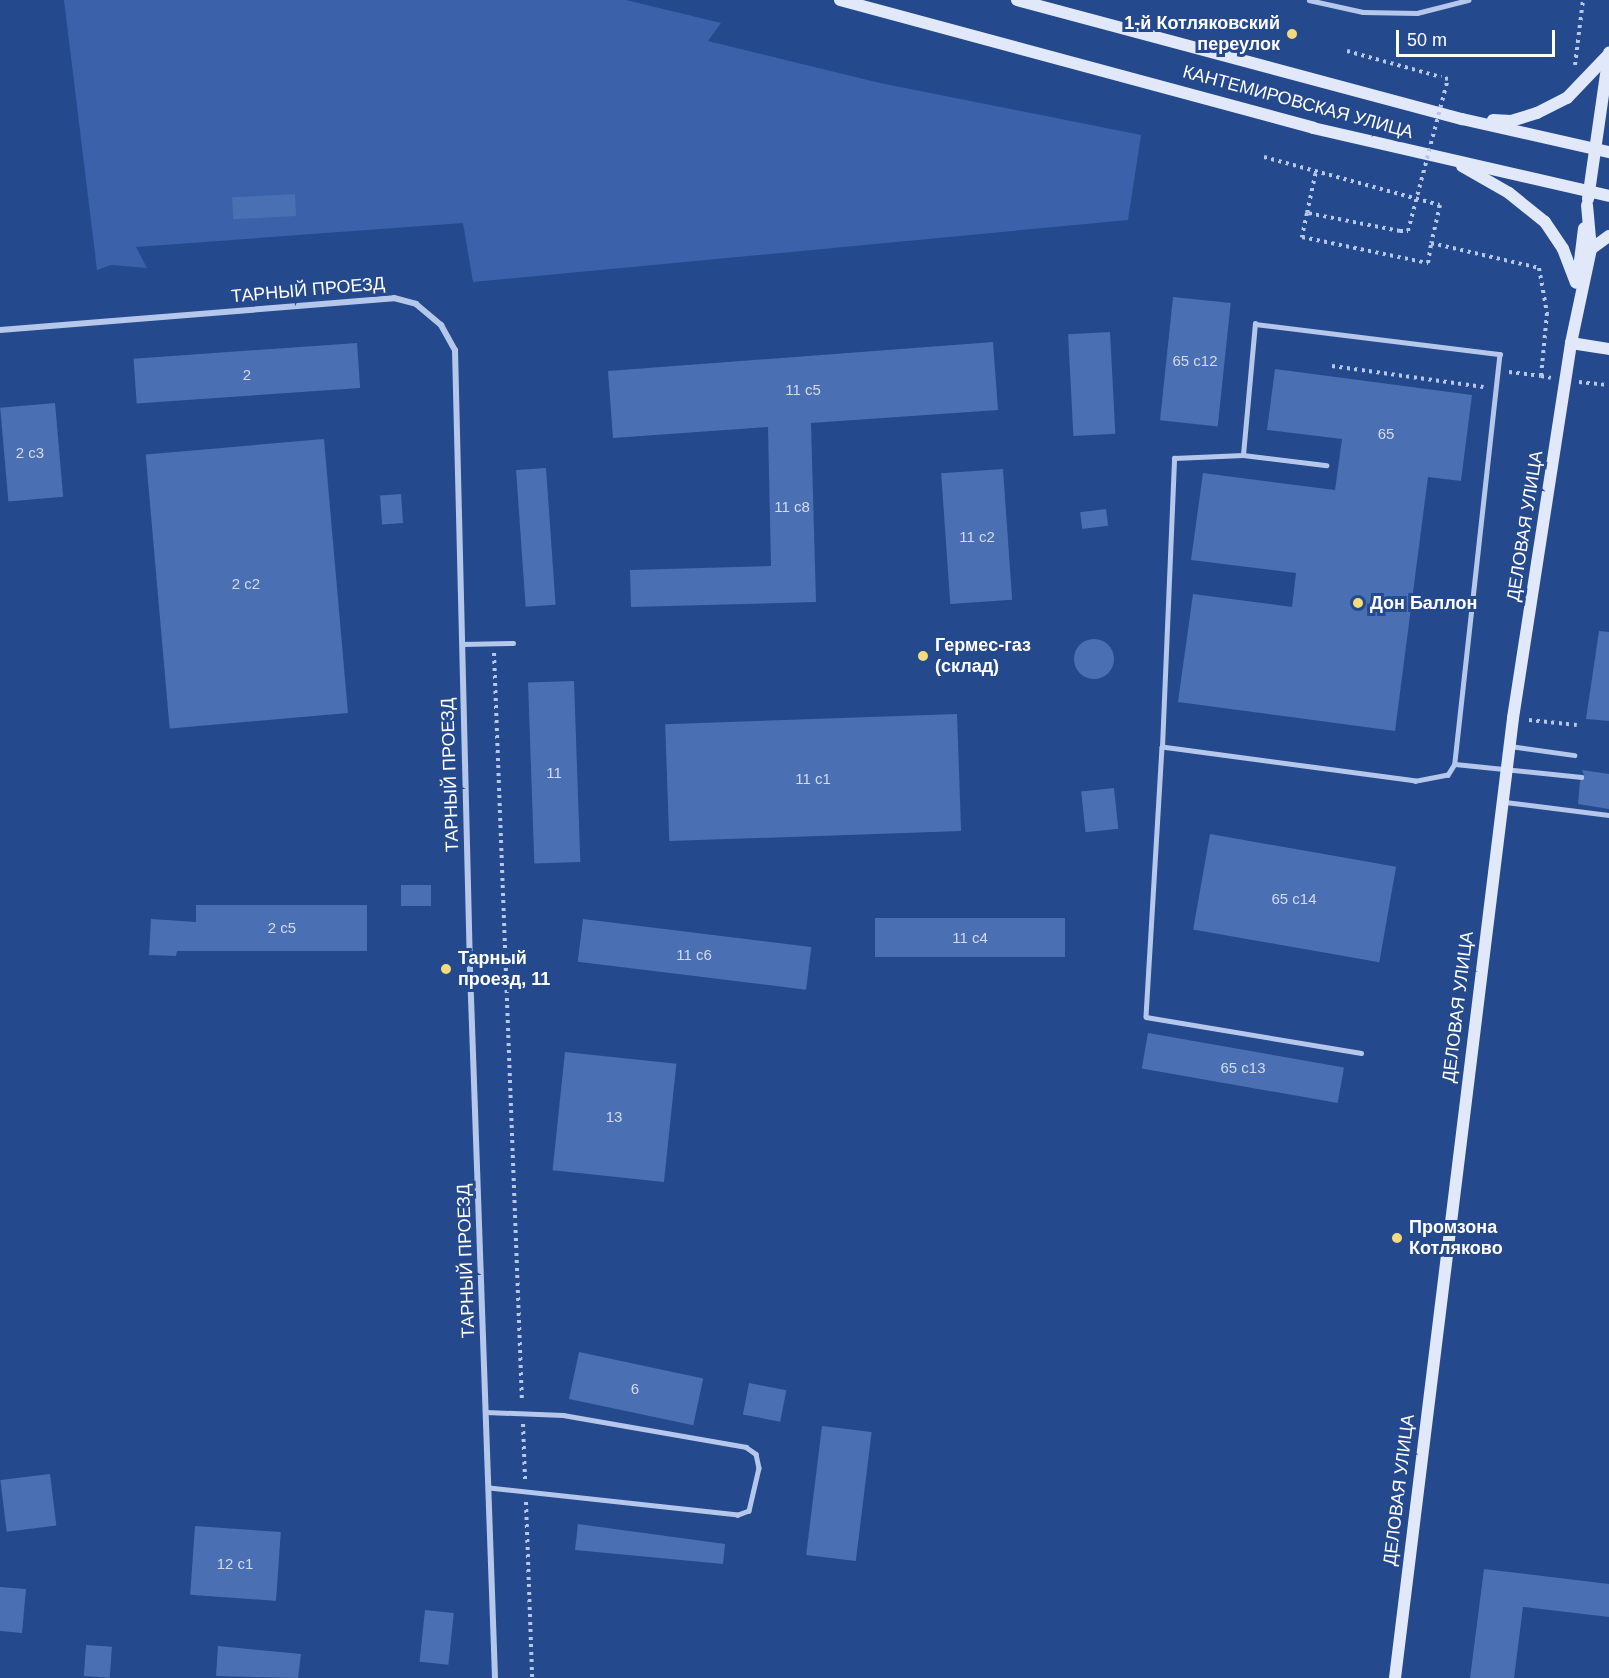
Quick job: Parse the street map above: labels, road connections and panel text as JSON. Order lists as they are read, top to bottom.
{
  "streets": {
    "street": ["КАНТЕМИРОВСКАЯ УЛИЦА", "ТАРНЫЙ ПРОЕЗД", "ДЕЛОВАЯ УЛИЦА"]
  },
  "places": [
    "1-й Котляковский переулок",
    "Дон Баллон",
    "Гермес-газ (склад)",
    "Тарный проезд, 11",
    "Промзона Котляково"
  ],
  "house_numbers": [
    "65 с12",
    "2",
    "11 с5",
    "65",
    "2 с3",
    "11 с8",
    "11 с2",
    "2 с2",
    "11",
    "11 с1",
    "65 с14",
    "2 с5",
    "11 с4",
    "11 с6",
    "65 с13",
    "13",
    "6",
    "12 с1"
  ],
  "scale_bar": "50 m"
}
